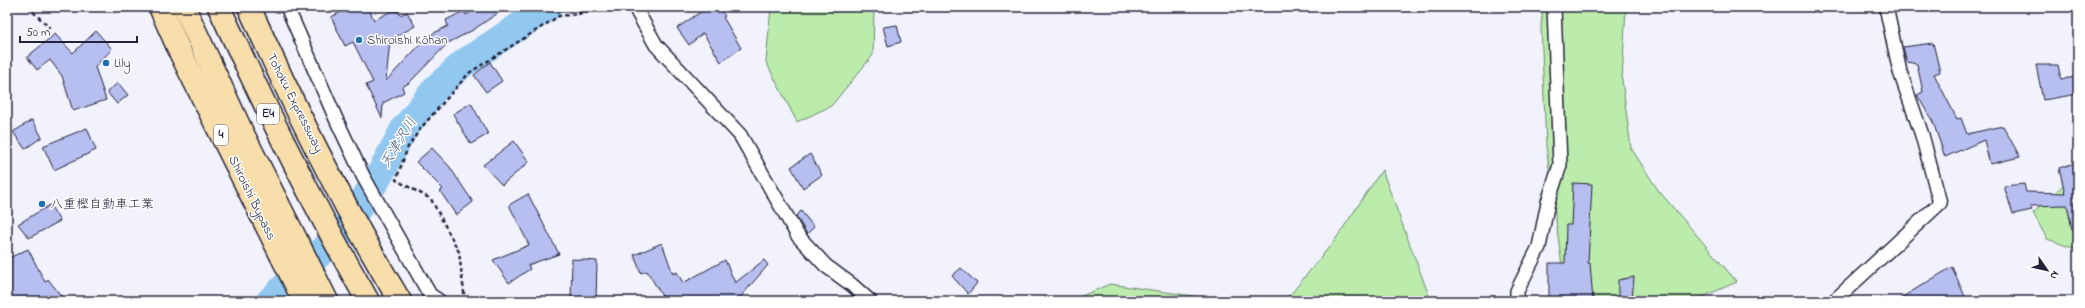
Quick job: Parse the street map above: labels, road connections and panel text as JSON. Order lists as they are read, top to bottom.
{
  "streets": {
    "highway": [
      "Tohoku Expressway",
      "E4",
      "4",
      "Shiroishi Bypass"
    ]
  },
  "water": ["天津沢川"],
  "places": ["Shiroishi Kōhan", "Lily", "八重樫自動車工業"],
  "scale_bar": "50 m",
  "north": "bottom right"
}
